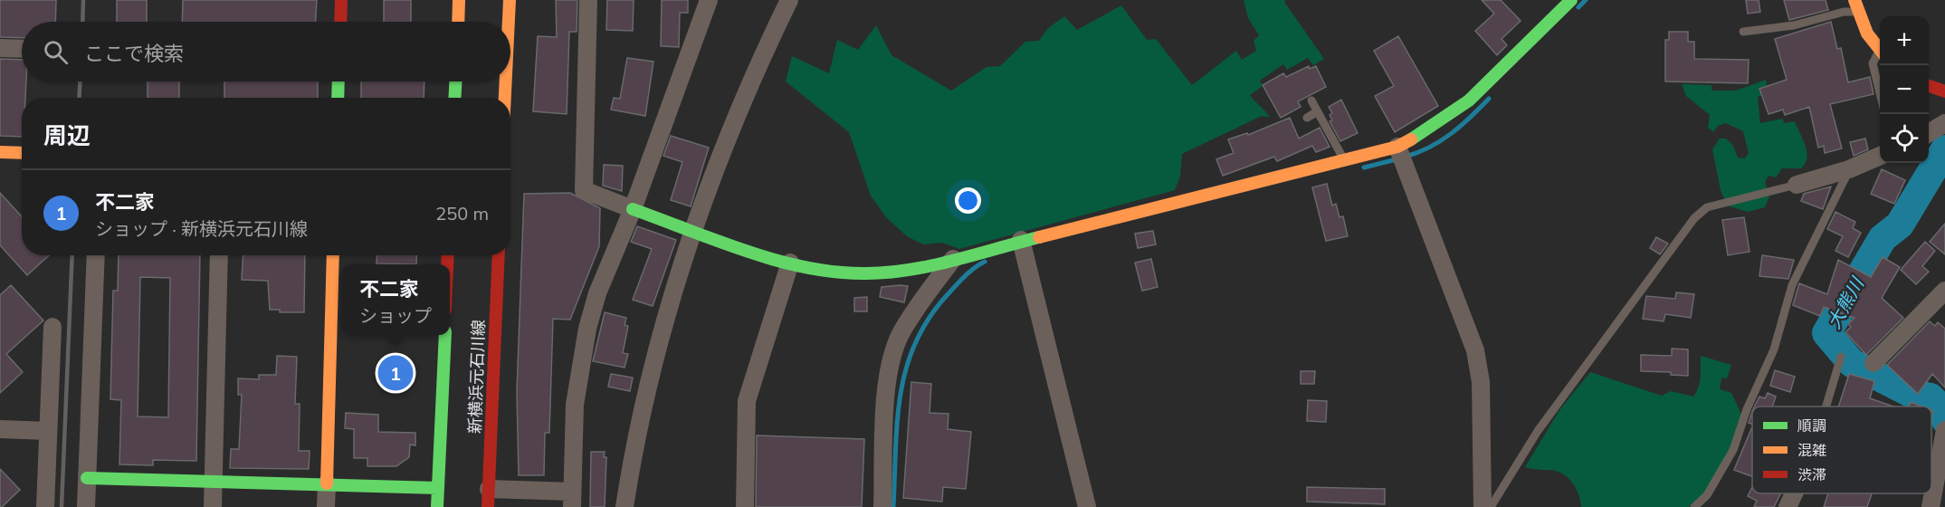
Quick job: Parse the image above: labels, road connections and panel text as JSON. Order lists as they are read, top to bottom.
{
  "streets": {
    "street": ["新横浜元石川線"]
  },
  "water": ["大熊川"],
  "legend": ["順調", "混雑", "渋滞"],
  "page": {
    "map_buttons": ["+", "−"],
    "search": "ここで検索",
    "heading": "周辺",
    "list": [
      {
        "mark": "1",
        "name": "不二家",
        "note": "ショップ · 新横浜元石川線",
        "value": "250 m"
      }
    ],
    "popup": ["不二家", "ショップ"],
    "pins": "1"
  }
}
